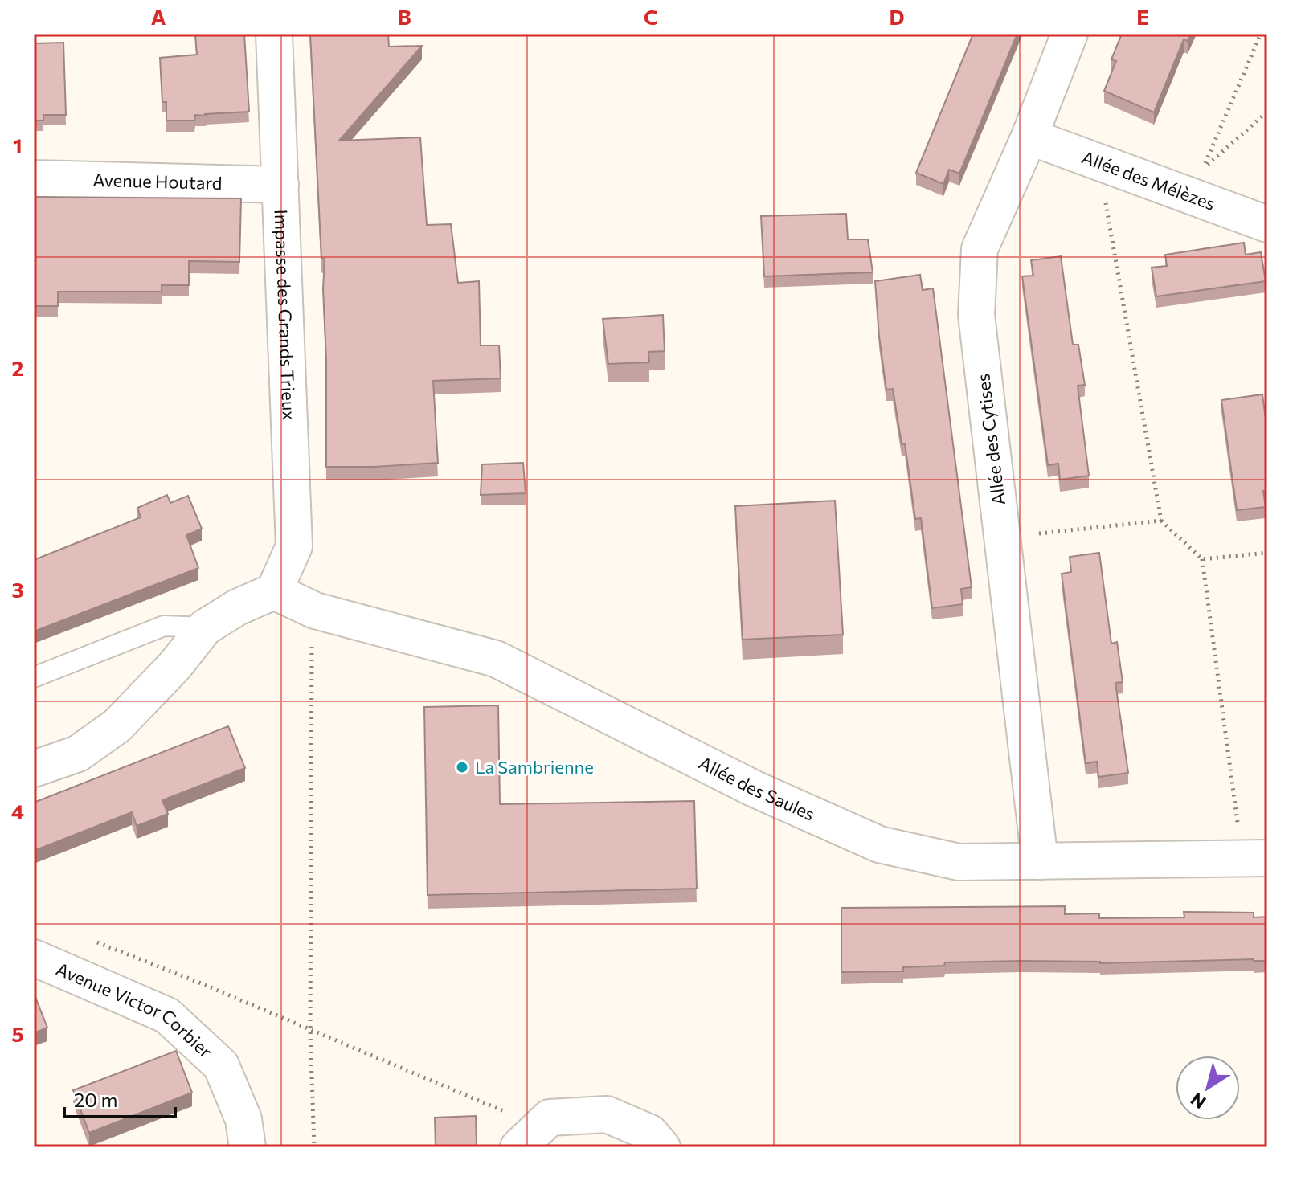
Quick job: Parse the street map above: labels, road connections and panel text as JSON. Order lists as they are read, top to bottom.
{
  "streets": {
    "street": [
      "Allée des Mélèzes",
      "Avenue Houtard",
      "Impasse des Grands Trieux",
      "Allée des Cytises",
      "Allée des Saules",
      "Avenue Victor Corbier"
    ]
  },
  "crossings": [
    ["Allée des Mélèzes", "Allée des Cytises"],
    ["Avenue Houtard", "Impasse des Grands Trieux"],
    ["Impasse des Grands Trieux", "Allée des Saules"],
    ["Allée des Cytises", "Allée des Saules"]
  ],
  "places": ["La Sambrienne"],
  "scale_bar": "20 m",
  "north": "bottom left",
  "grid": {
    "columns": [
      "A",
      "B",
      "C",
      "D",
      "E"
    ],
    "rows": [
      "1",
      "2",
      "3",
      "4",
      "5"
    ]
  }
}
